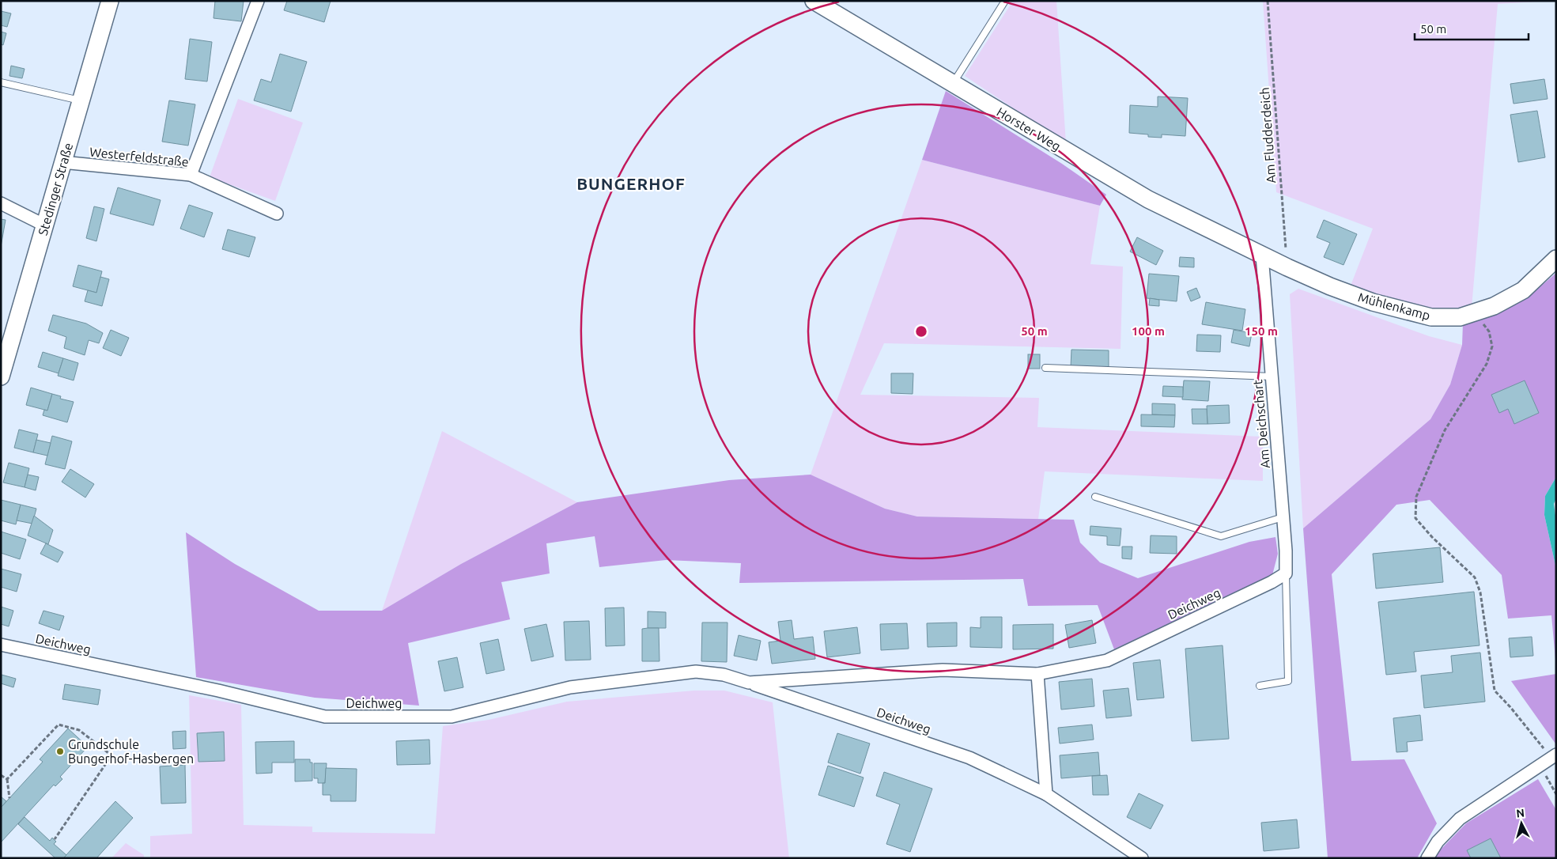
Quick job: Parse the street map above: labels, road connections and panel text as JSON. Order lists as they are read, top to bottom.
{
  "streets": {
    "street": [
      "Horster Weg",
      "Westerfeldstraße",
      "Stedinger Straße",
      "Mühlenkamp",
      "Am Deichschart",
      "Deichweg"
    ],
    "path": ["Am Fludderdeich"]
  },
  "crossings": [
    ["Horster Weg", "Mühlenkamp"],
    ["Horster Weg", "Am Deichschart"],
    ["Am Fludderdeich", "Mühlenkamp"],
    ["Westerfeldstraße", "Stedinger Straße"],
    ["Mühlenkamp", "Am Deichschart"],
    ["Am Deichschart", "Deichweg"]
  ],
  "districts": ["BUNGERHOF"],
  "places": ["Grundschule Bungerhof-Hasbergen"],
  "scale_bar": "50 m",
  "north": "top",
  "rings": ["50 m", "100 m", "150 m"]
}
